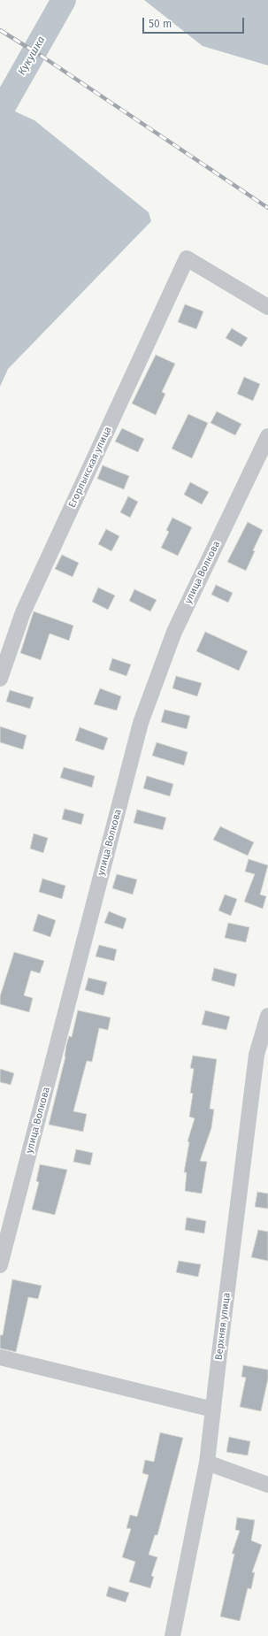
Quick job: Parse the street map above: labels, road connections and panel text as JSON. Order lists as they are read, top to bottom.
{
  "streets": {
    "street": ["Егорлыкская улица", "улица Волкова", "Верхняя улица"]
  },
  "water": ["Кукушка"],
  "scale_bar": "50 m"
}
